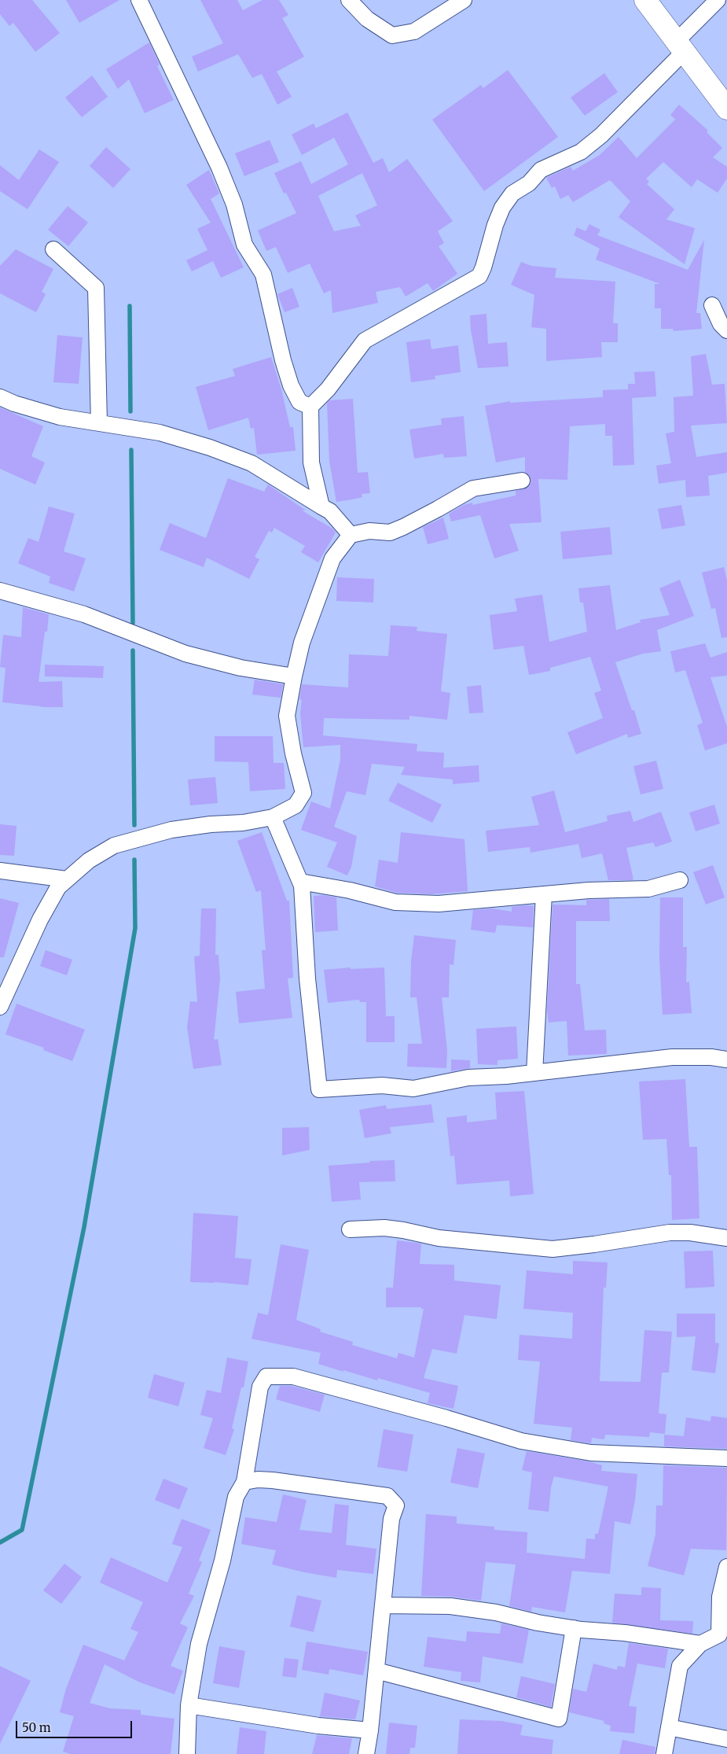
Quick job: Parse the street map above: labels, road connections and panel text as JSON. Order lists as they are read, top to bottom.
{
  "scale_bar": "50 m"
}
